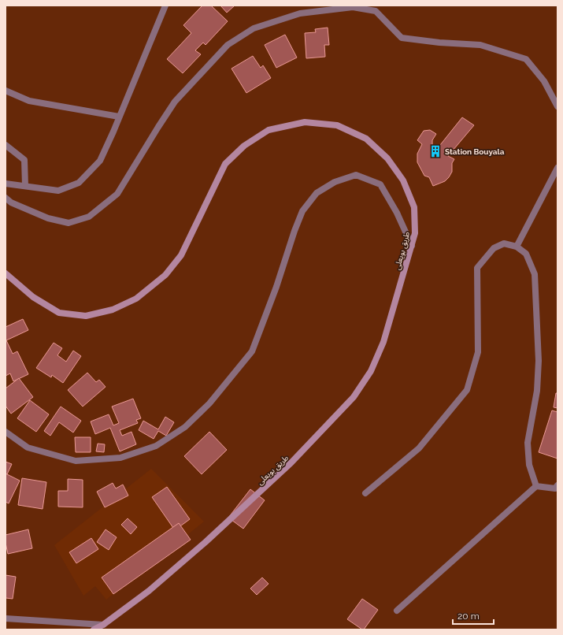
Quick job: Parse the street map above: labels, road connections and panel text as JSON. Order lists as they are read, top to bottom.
{
  "streets": {
    "main road": ["طريق بويعلى"]
  },
  "places": {
    "building": ["Station Bouyala"]
  },
  "scale_bar": "20 m"
}
